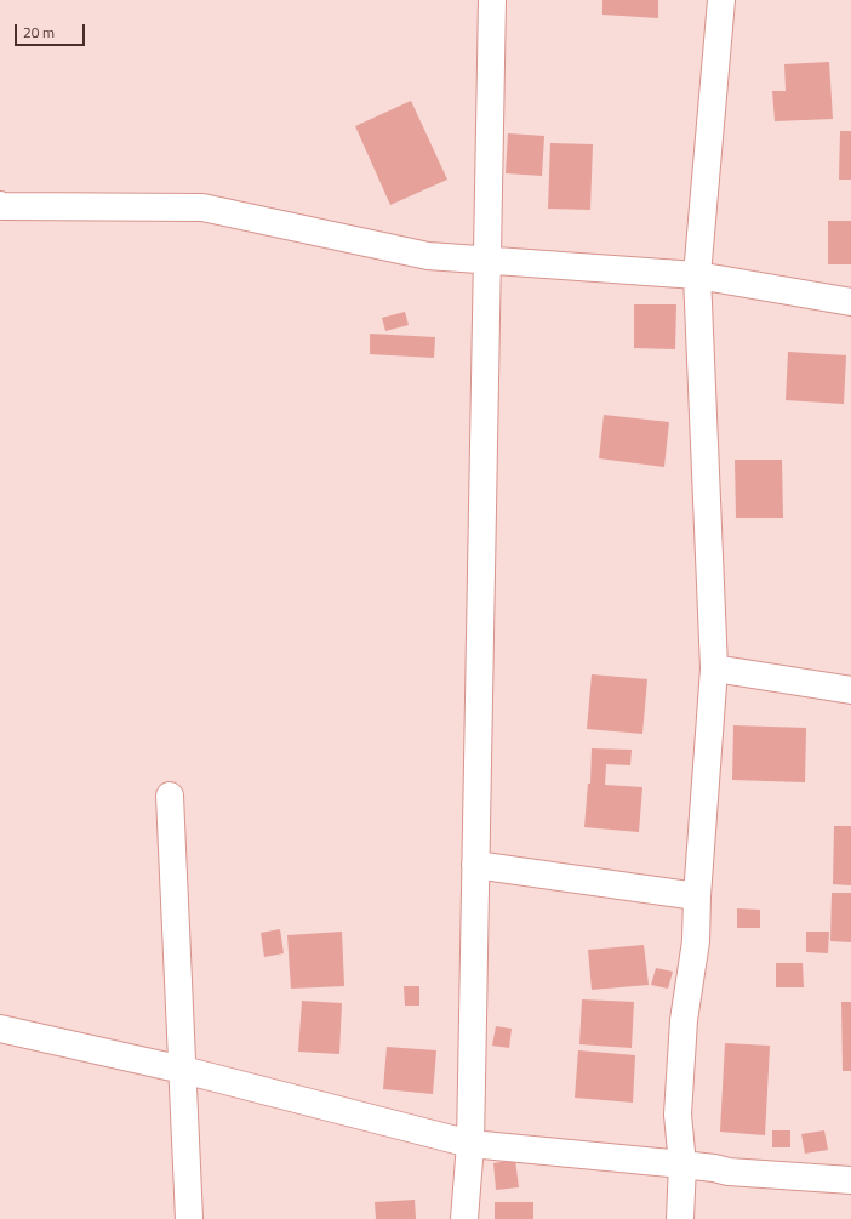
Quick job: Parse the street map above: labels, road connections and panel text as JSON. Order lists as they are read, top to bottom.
{
  "scale_bar": "20 m"
}
